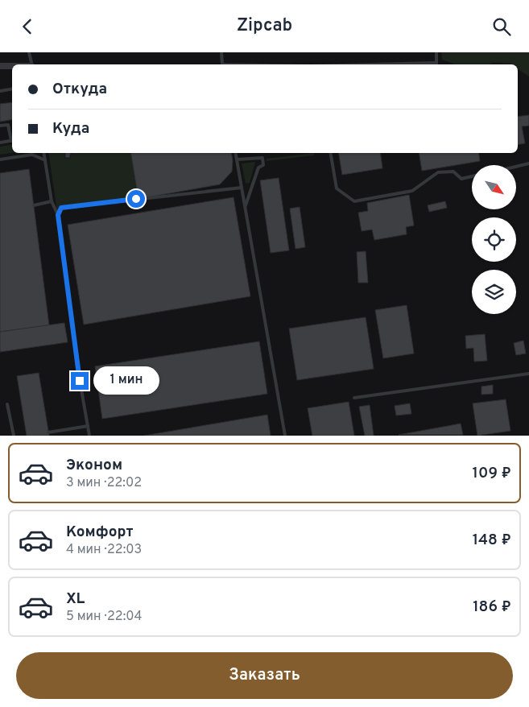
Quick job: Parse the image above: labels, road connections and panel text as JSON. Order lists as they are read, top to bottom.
{
  "north": "bottom right",
  "page": {
    "header": "Zipcab",
    "banner": ["Откуда", "Куда"],
    "bubble": "1 мин",
    "list": [
      {
        "name": "Эконом",
        "note": "3 мин · 22:02",
        "value": "109 ₽"
      },
      {
        "name": "Комфорт",
        "note": "4 мин · 22:03",
        "value": "148 ₽"
      },
      {
        "name": "XL",
        "note": "5 мин · 22:04",
        "value": "186 ₽"
      }
    ],
    "buttons": "Заказать"
  }
}
